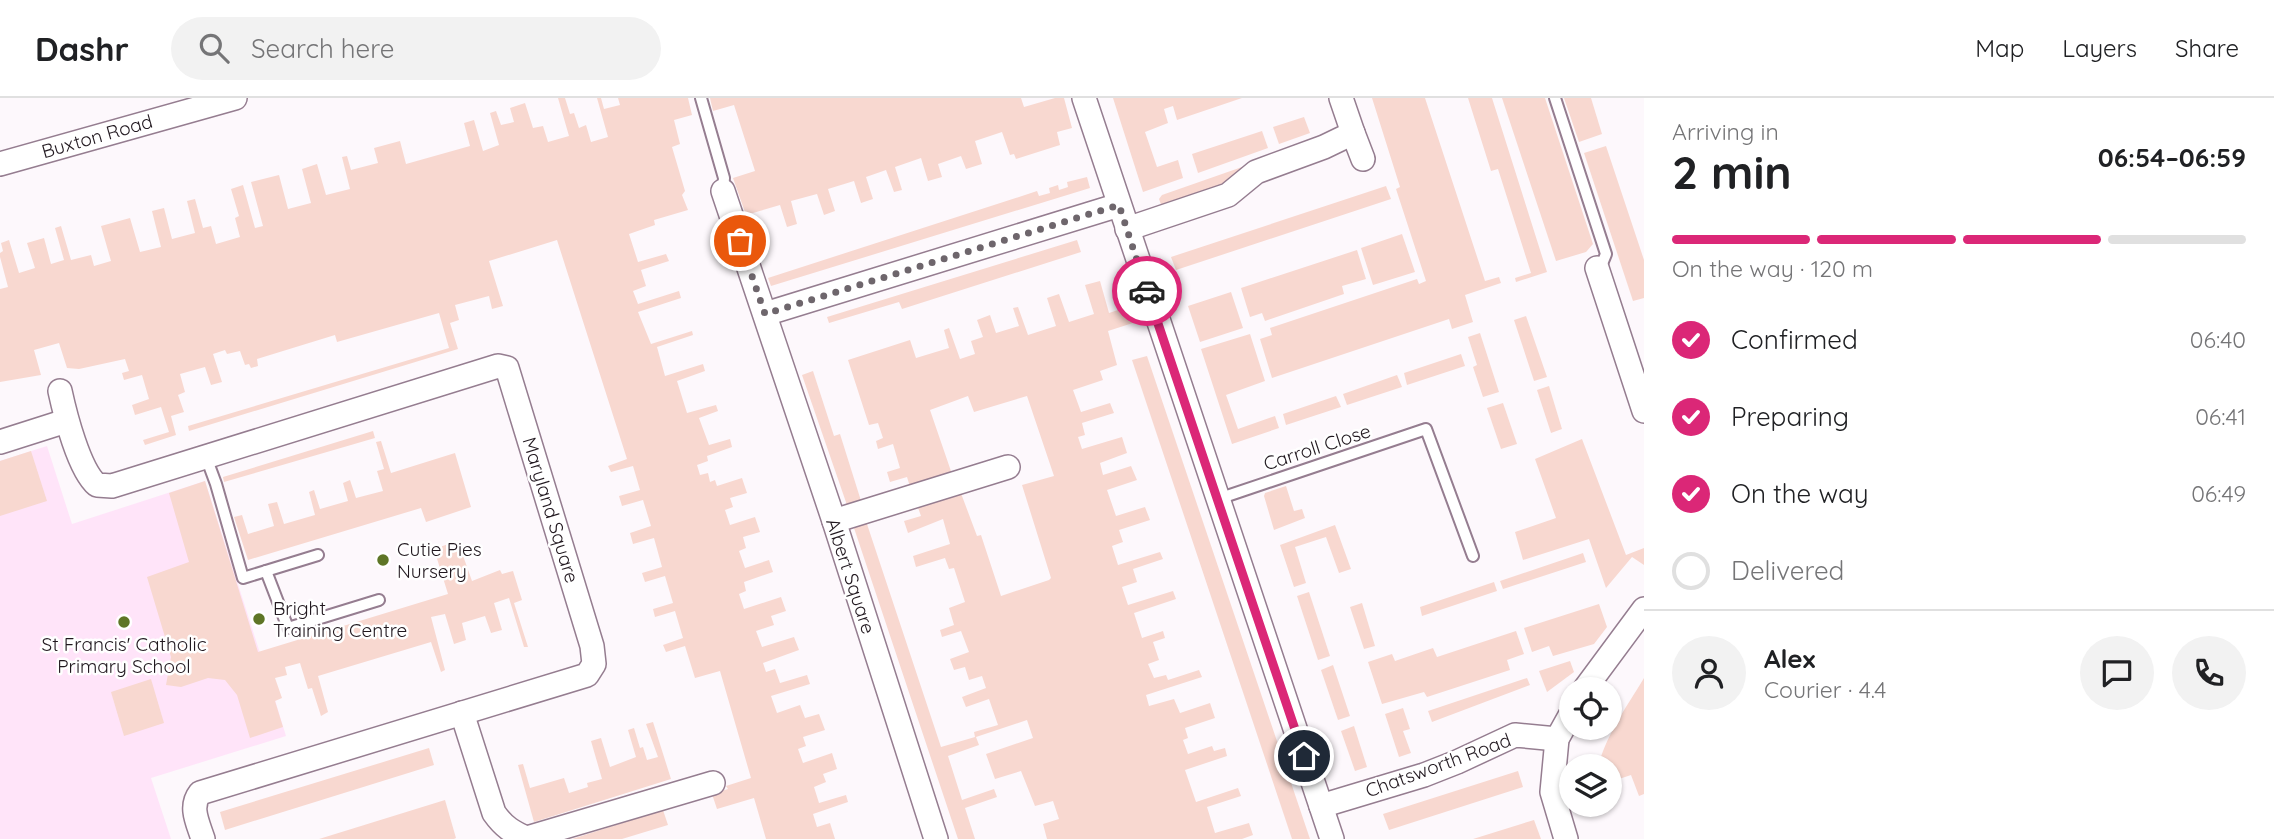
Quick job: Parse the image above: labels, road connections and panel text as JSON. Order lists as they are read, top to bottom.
{
  "streets": {
    "street": [
      "Buxton Road",
      "Maryland Square",
      "Albert Square",
      "Chatsworth Road"
    ],
    "lane": ["Carroll Close"]
  },
  "places": ["Cutie Pies Nursery", "Bright Training Centre", "St Francis' Catholic Primary School"],
  "page": {
    "header": "Dashr",
    "search": "Search here",
    "nav": ["Map", "Layers", "Share"],
    "heading": ["2 min", "Arriving in", "06:54–06:59"],
    "panel": ["Alex", "Courier · 4.4"],
    "bar": "On the way · 120 m",
    "list": [
      ["Confirmed", "06:40"],
      ["Preparing", "06:41"],
      ["On the way", "06:49"],
      "Delivered"
    ]
  }
}
